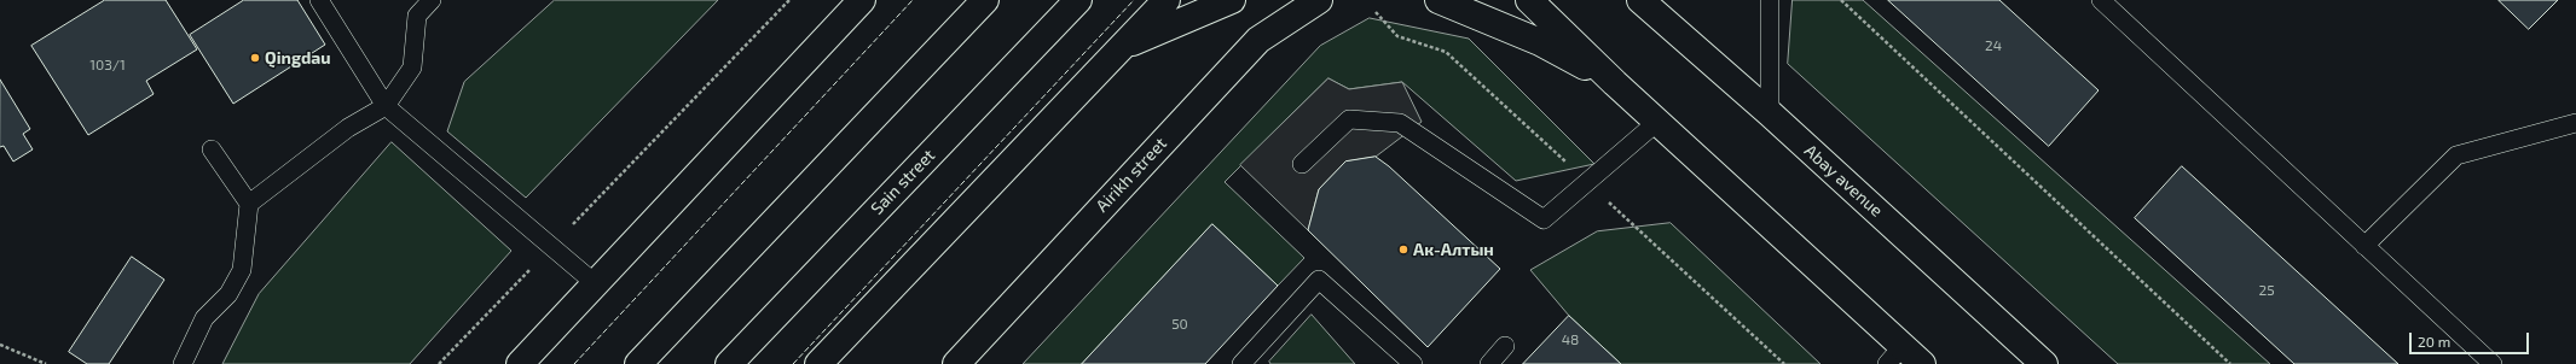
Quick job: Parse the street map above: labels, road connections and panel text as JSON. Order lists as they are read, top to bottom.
{
  "streets": {
    "main road": ["Airikh street", "Abay avenue", "Sain street"]
  },
  "places": ["Qingdau", "Ак-Алтын"],
  "house_numbers": [
    "24",
    "103/1",
    "25",
    "50",
    "48"
  ],
  "scale_bar": "20 m"
}
